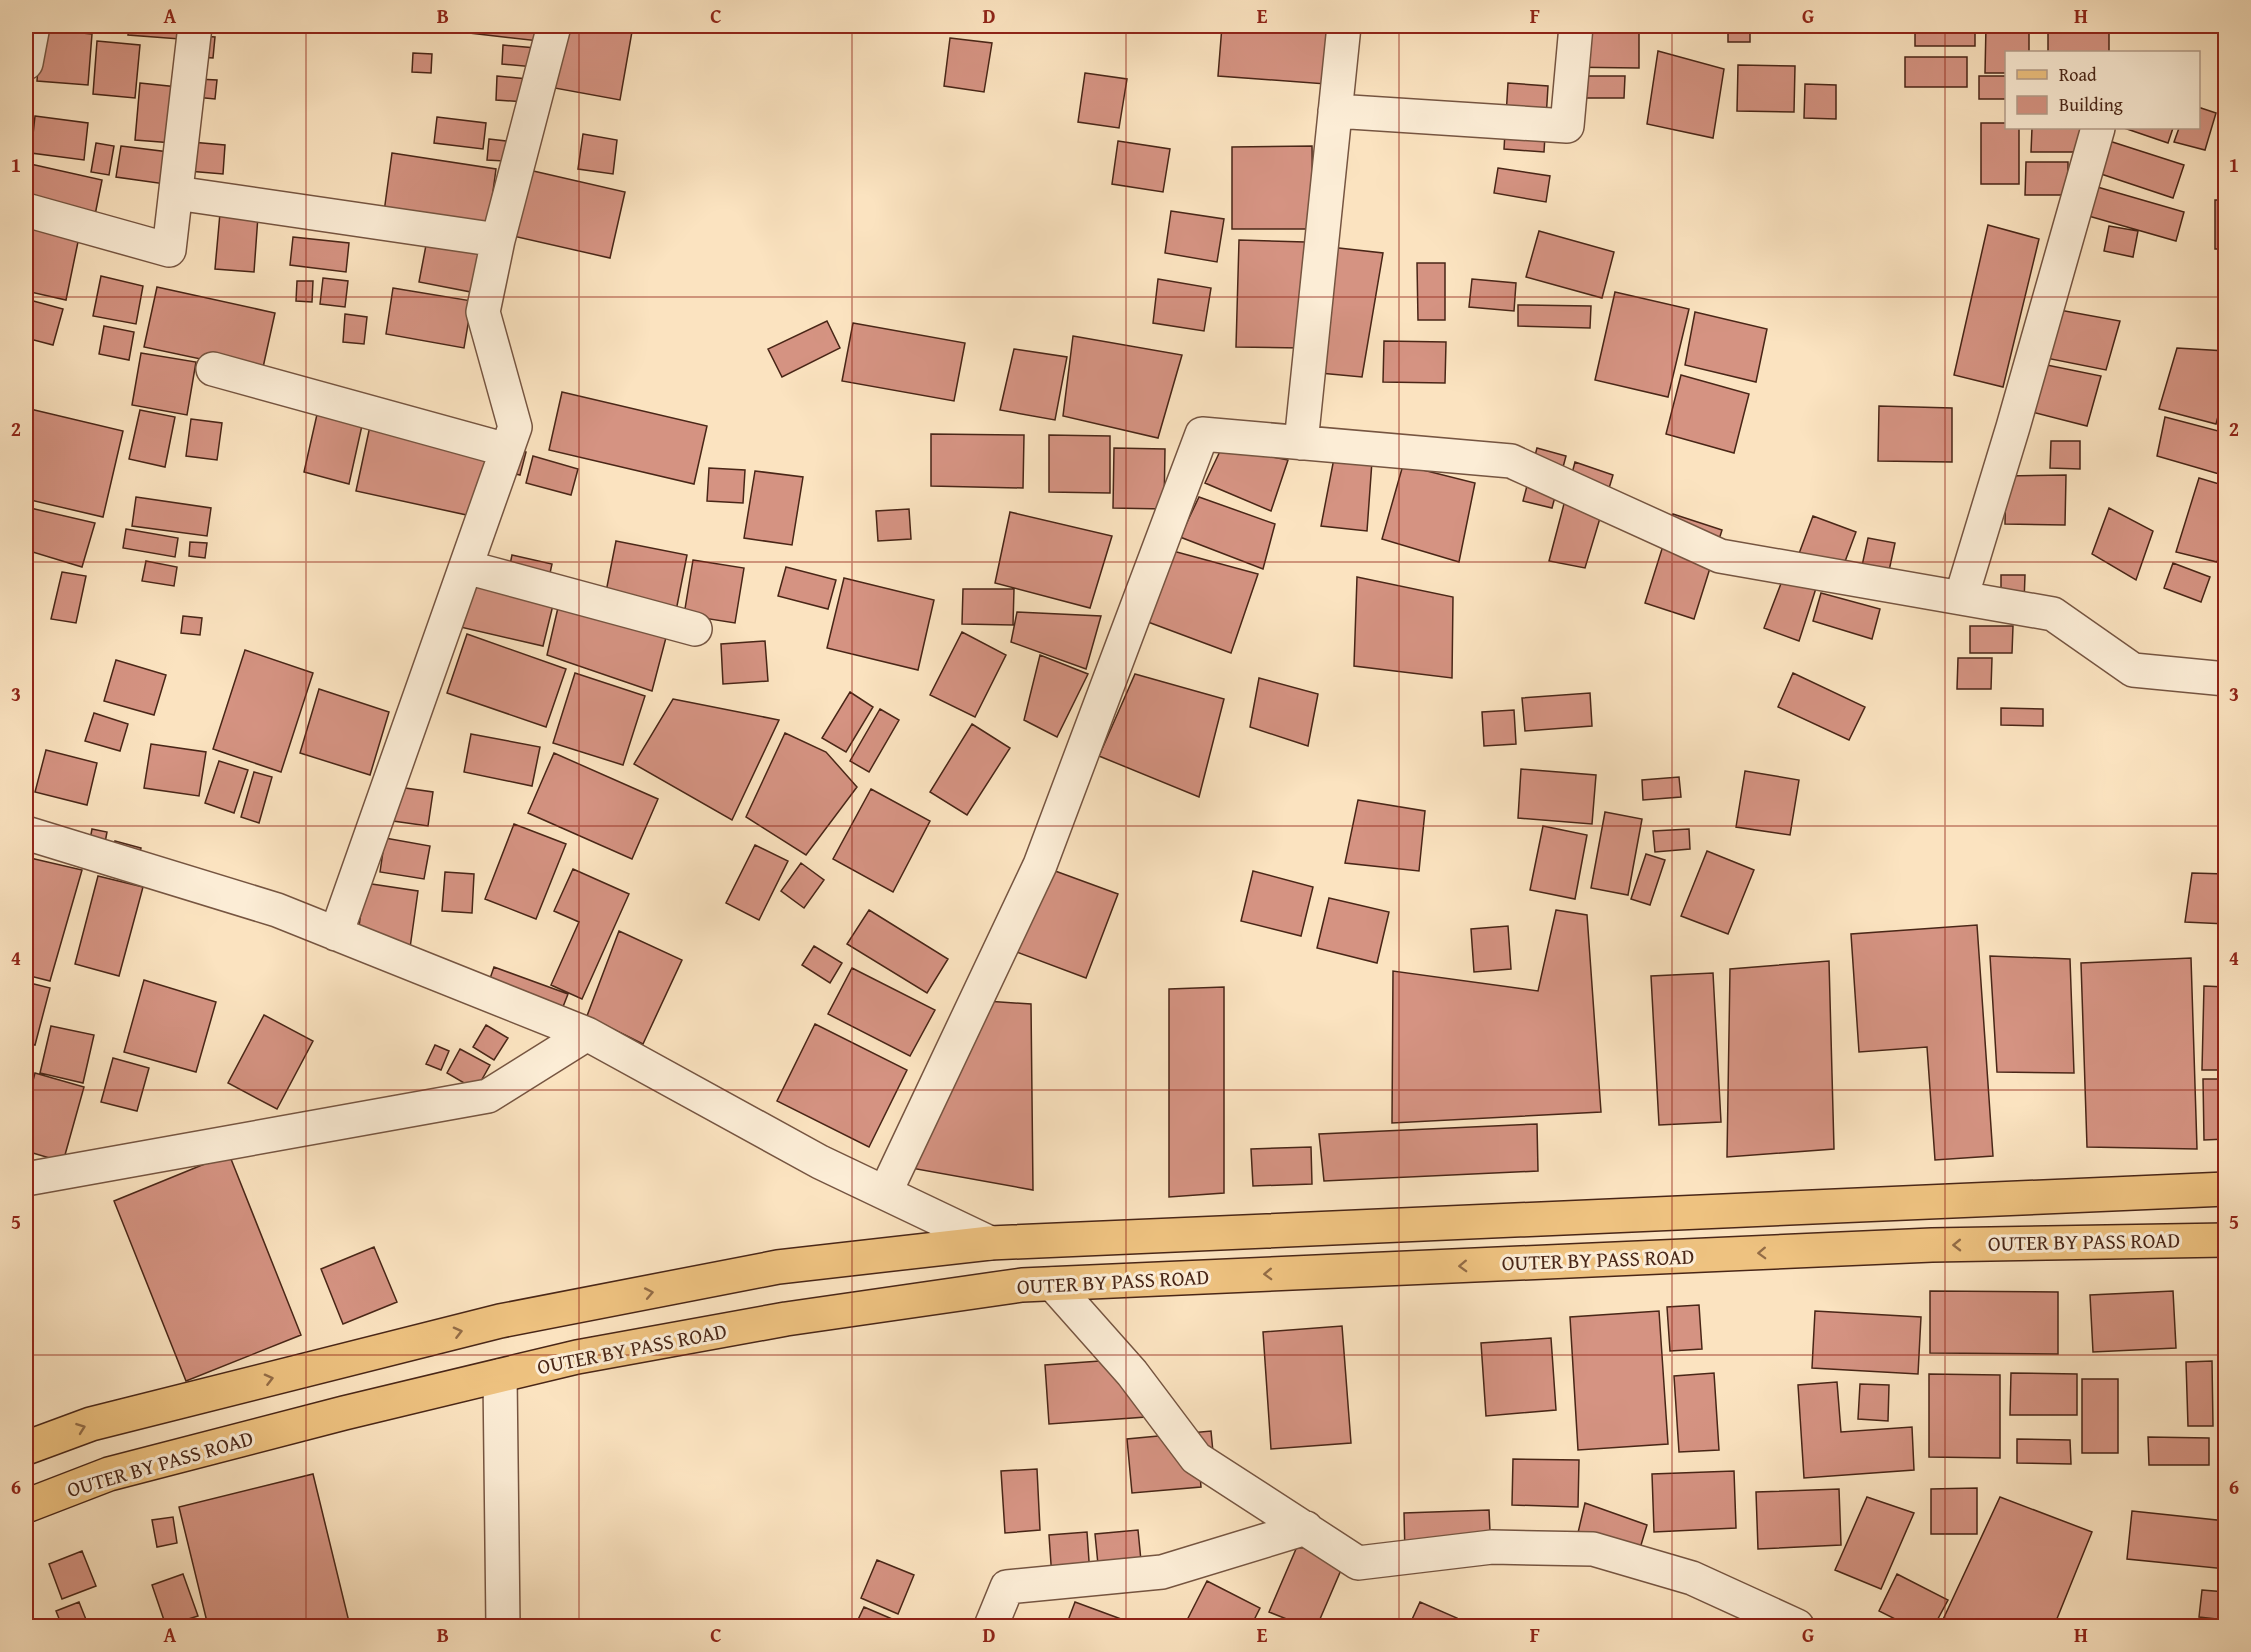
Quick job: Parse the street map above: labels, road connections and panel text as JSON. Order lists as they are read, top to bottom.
{
  "streets": {
    "main road": ["OUTER BY PASS ROAD"]
  },
  "legend": ["Road", "Building"],
  "grid": {
    "columns": [
      "A",
      "B",
      "C",
      "D",
      "E",
      "F",
      "G",
      "H"
    ],
    "rows": [
      "1",
      "2",
      "3",
      "4",
      "5",
      "6"
    ]
  }
}
